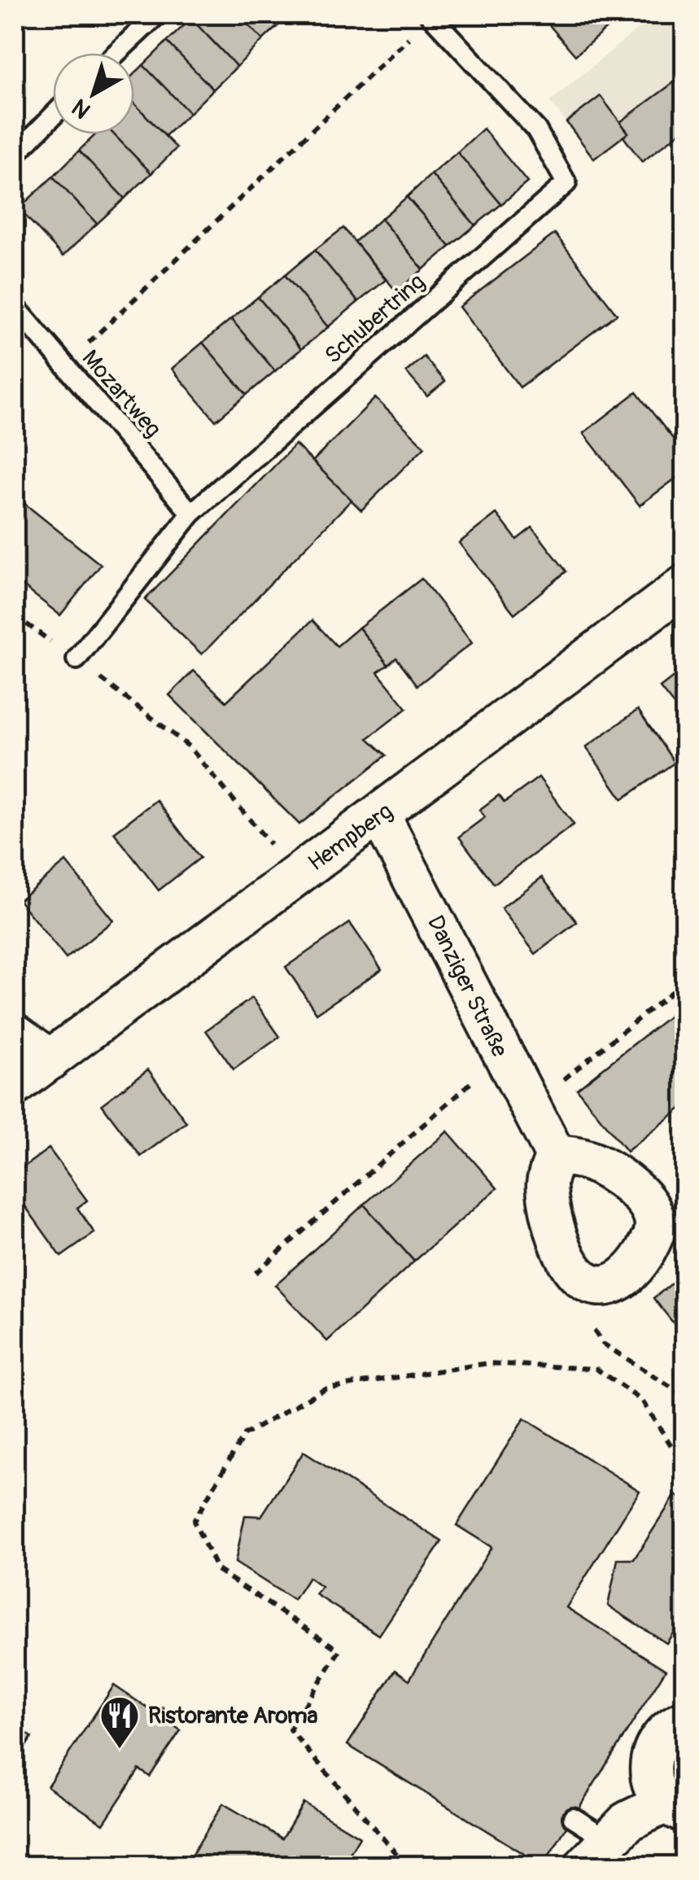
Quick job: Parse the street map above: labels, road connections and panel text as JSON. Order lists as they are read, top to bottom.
{
  "streets": {
    "street": ["Hempberg", "Danziger Straße"],
    "lane": ["Schubertring", "Mozartweg"]
  },
  "crossings": [
    ["Schubertring", "Mozartweg"],
    ["Hempberg", "Danziger Straße"]
  ],
  "places": {
    "restaurant": ["Ristorante Aroma"]
  },
  "north": "bottom left"
}
